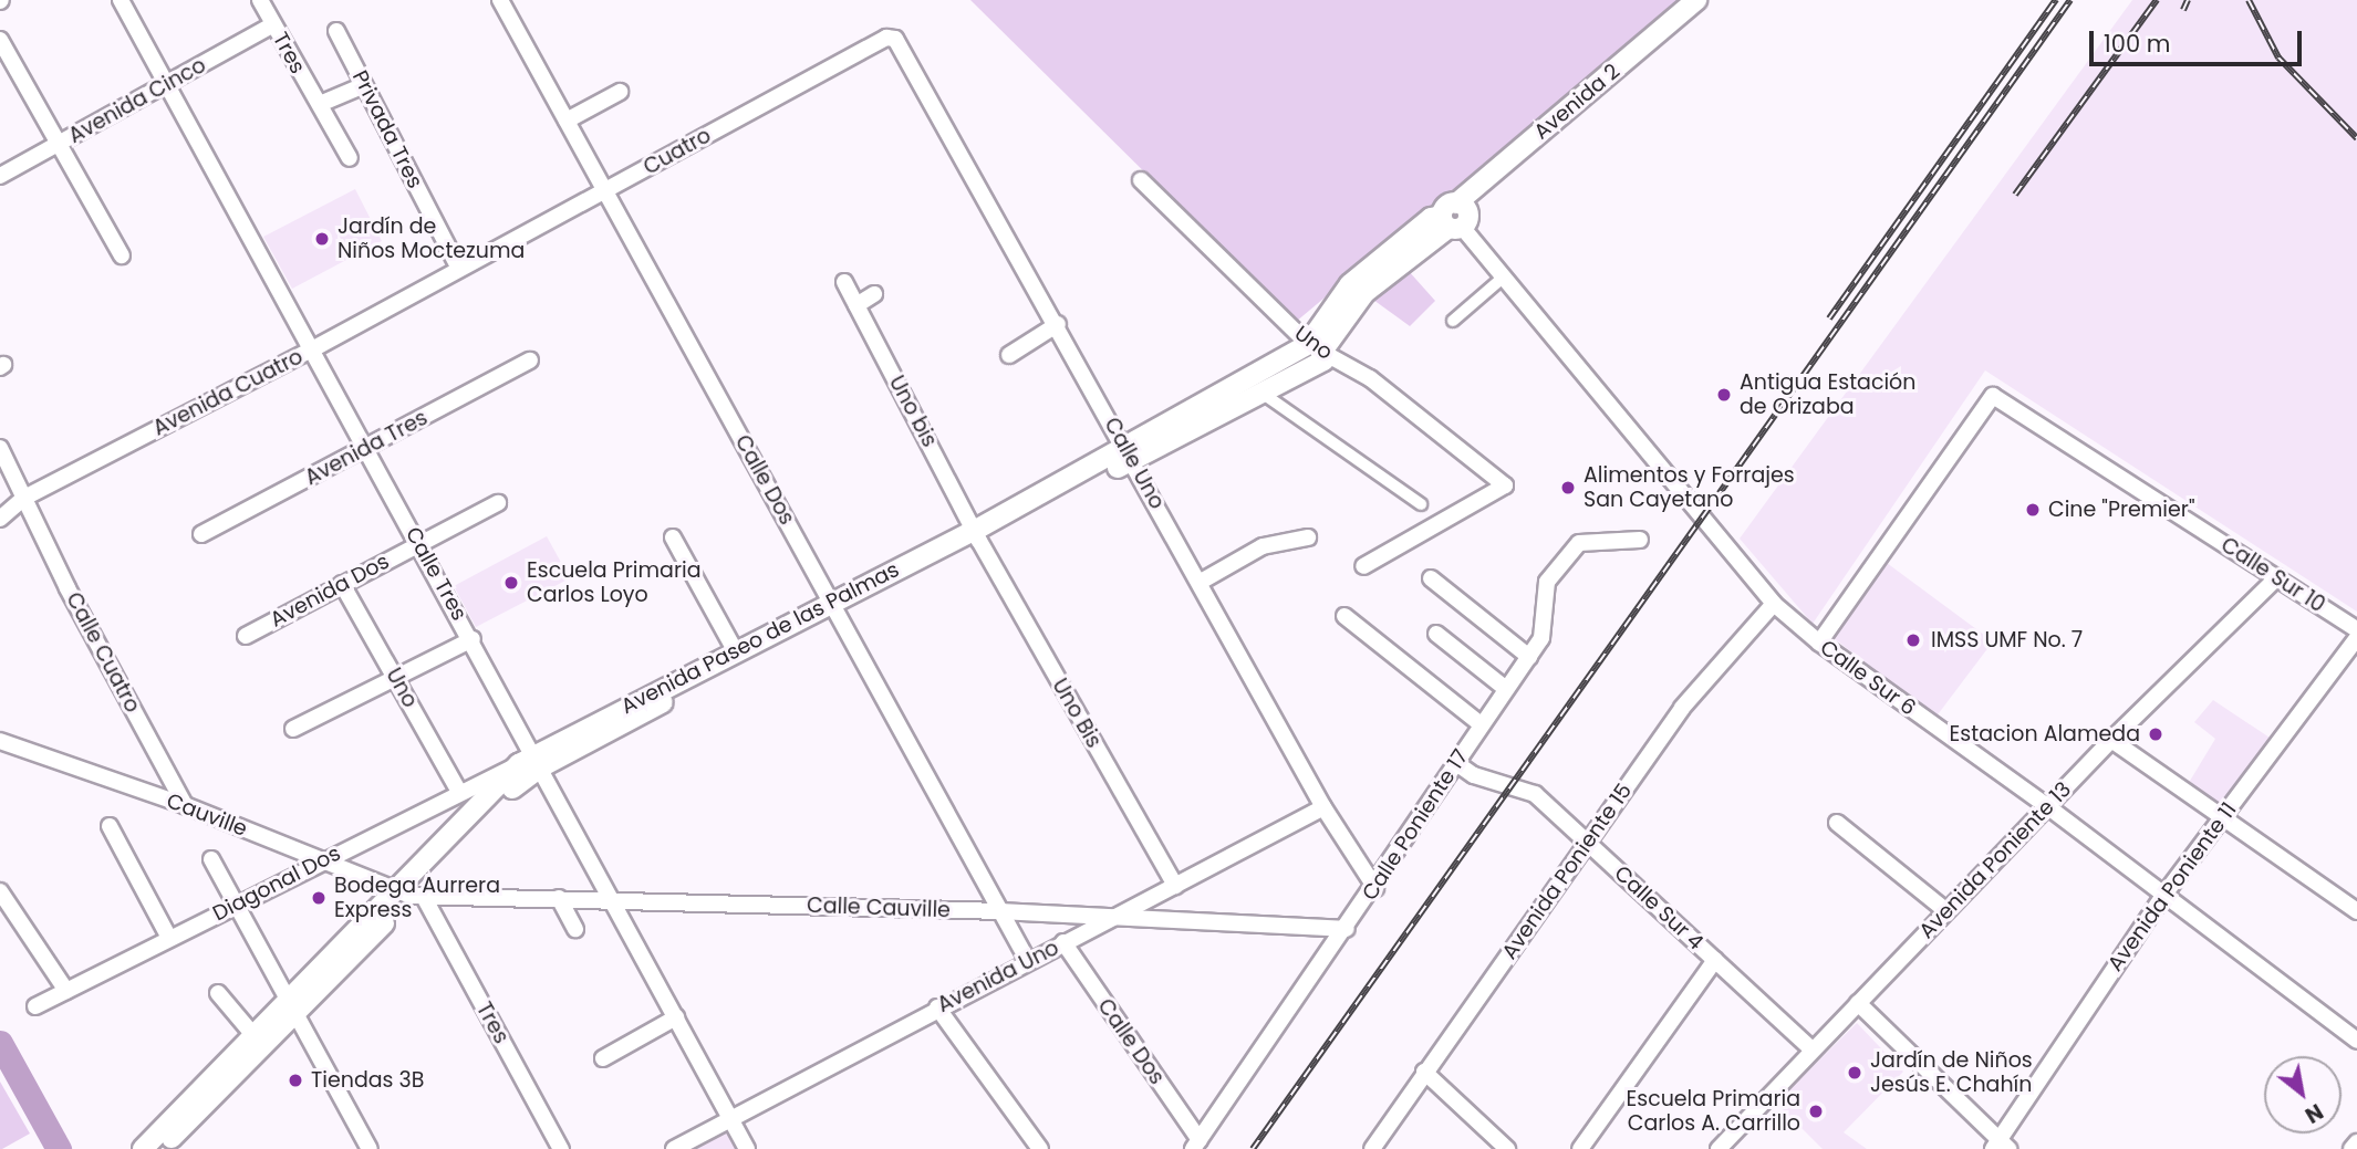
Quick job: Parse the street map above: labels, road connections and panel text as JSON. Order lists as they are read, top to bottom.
{
  "streets": {
    "street": [
      "Tres",
      "Avenida Cinco",
      "Avenida 2",
      "Privada Tres",
      "Cuatro",
      "Uno",
      "Avenida Cuatro",
      "Uno bis",
      "Avenida Tres",
      "Calle Uno",
      "Calle Dos",
      "Calle Tres",
      "Calle Sur 10",
      "Avenida Dos",
      "Avenida Paseo de las Palmas",
      "Calle Cuatro",
      "Calle Sur 6",
      "Uno Bis",
      "Cauville",
      "Calle Poniente 17",
      "Avenida Poniente 13",
      "Avenida Poniente 15",
      "Diagonal Dos",
      "Avenida Poniente 11",
      "Calle Cauville",
      "Calle Sur 4",
      "Avenida Uno"
    ]
  },
  "crossings": [
    ["Tres", "Avenida Cinco"],
    ["Tres", "Avenida Paseo de las Palmas"],
    ["Tres", "Cauville"],
    ["Tres", "Calle Cauville"],
    ["Avenida Cinco", "Calle Tres"],
    ["Avenida 2", "Avenida Paseo de las Palmas"],
    ["Avenida 2", "Calle Sur 6"],
    ["Privada Tres", "Cuatro"],
    ["Privada Tres", "Avenida Cuatro"],
    ["Cuatro", "Avenida Cuatro"],
    ["Cuatro", "Calle Uno"],
    ["Cuatro", "Calle Dos"],
    ["Uno", "Avenida Dos"],
    ["Uno", "Avenida Paseo de las Palmas"],
    ["Uno", "Diagonal Dos"],
    ["Avenida Cuatro", "Calle Tres"],
    ["Avenida Cuatro", "Calle Cuatro"],
    ["Uno bis", "Avenida Paseo de las Palmas"],
    ["Uno bis", "Uno Bis"],
    ["Avenida Tres", "Calle Tres"],
    ["Calle Uno", "Avenida Paseo de las Palmas"],
    ["Calle Uno", "Calle Poniente 17"],
    ["Calle Uno", "Avenida Uno"],
    ["Calle Dos", "Avenida Paseo de las Palmas"],
    ["Calle Dos", "Calle Poniente 17"],
    ["Calle Dos", "Calle Cauville"],
    ["Calle Dos", "Avenida Uno"],
    ["Calle Tres", "Avenida Dos"],
    ["Calle Tres", "Avenida Paseo de las Palmas"],
    ["Calle Tres", "Diagonal Dos"],
    ["Calle Tres", "Calle Cauville"],
    ["Calle Tres", "Avenida Uno"],
    ["Calle Sur 10", "Calle Sur 6"],
    ["Calle Sur 10", "Avenida Poniente 13"],
    ["Avenida Paseo de las Palmas", "Calle Sur 6"],
    ["Avenida Paseo de las Palmas", "Uno Bis"],
    ["Avenida Paseo de las Palmas", "Cauville"],
    ["Avenida Paseo de las Palmas", "Diagonal Dos"],
    ["Avenida Paseo de las Palmas", "Calle Cauville"],
    ["Calle Cuatro", "Cauville"],
    ["Calle Sur 6", "Avenida Poniente 13"],
    ["Calle Sur 6", "Avenida Poniente 15"],
    ["Calle Sur 6", "Avenida Poniente 11"],
    ["Uno Bis", "Avenida Uno"],
    ["Cauville", "Diagonal Dos"],
    ["Cauville", "Calle Cauville"],
    ["Calle Poniente 17", "Calle Cauville"],
    ["Calle Poniente 17", "Calle Sur 4"],
    ["Avenida Poniente 13", "Calle Sur 4"],
    ["Avenida Poniente 15", "Calle Sur 4"],
    ["Calle Cauville", "Avenida Uno"]
  ],
  "places": [
    "Jardín de Niños Moctezuma",
    "Antigua Estación de Orizaba",
    "Alimentos y Forrajes San Cayetano",
    "Cine \"Premier\"",
    "Escuela Primaria Carlos Loyo",
    "IMSS UMF No. 7",
    "Estacion Alameda",
    "Bodega Aurrera Express",
    "Jardín de Niños Jesús E. Chahín",
    "Tiendas 3B",
    "Escuela Primaria Carlos A. Carrillo"
  ],
  "scale_bar": "100 m",
  "north": "bottom right"
}
